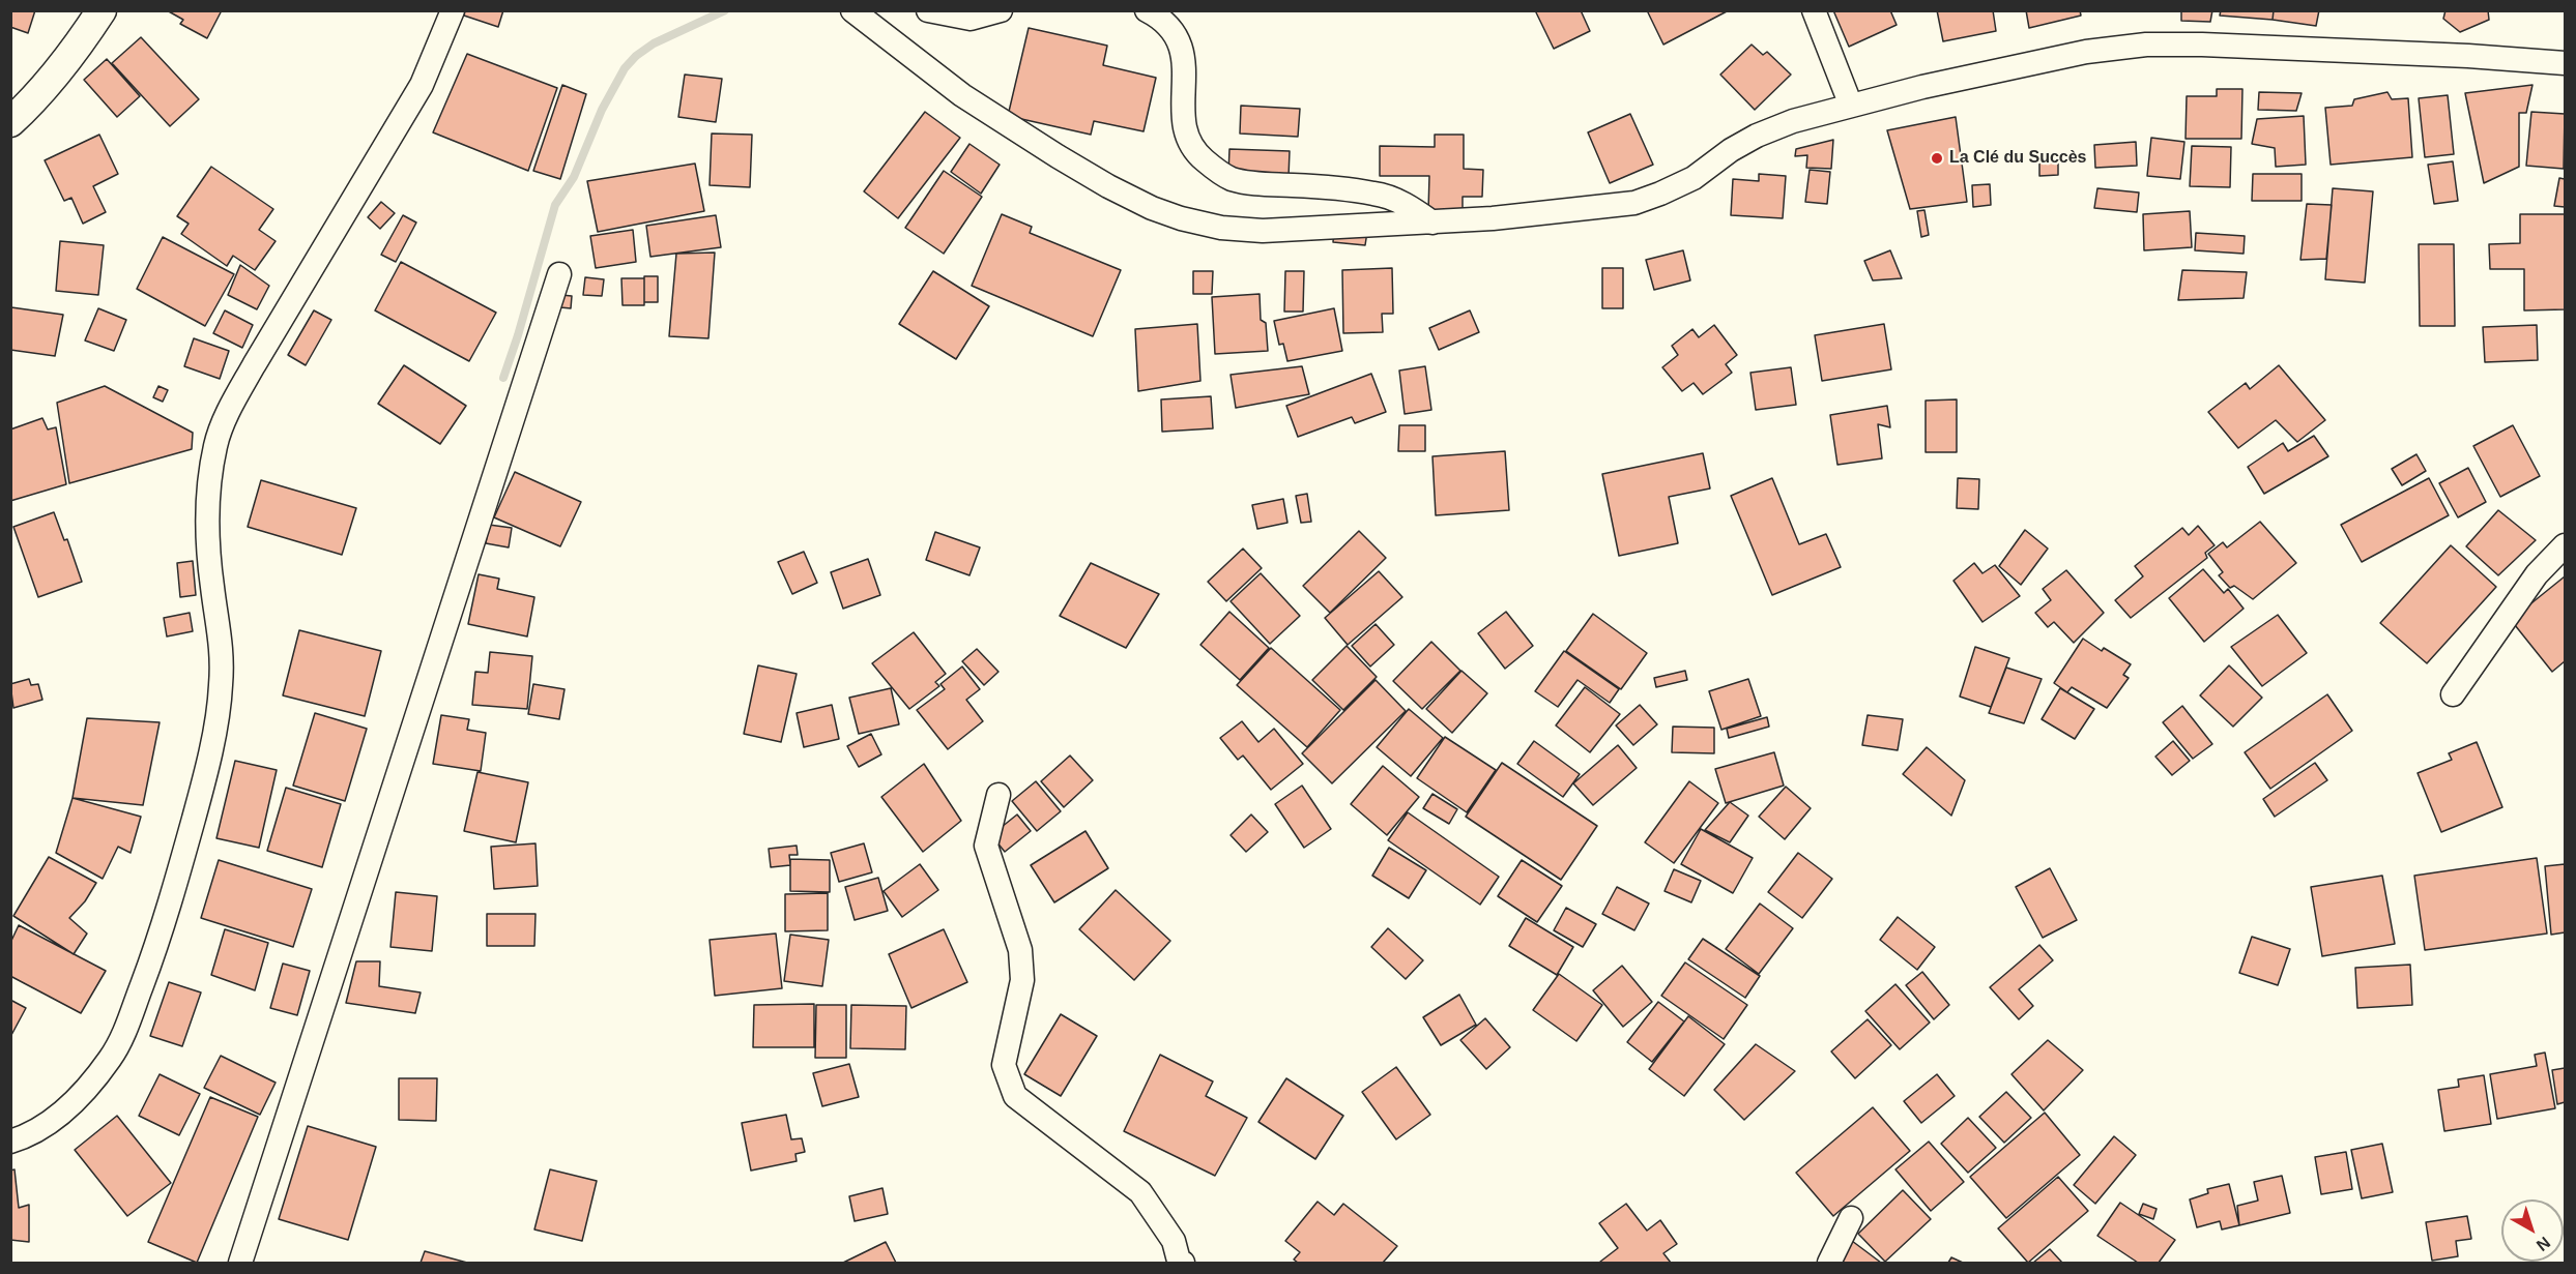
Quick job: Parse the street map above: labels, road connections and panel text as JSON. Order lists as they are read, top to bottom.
{
  "places": ["La Clé du Succès"],
  "north": "bottom right"
}
